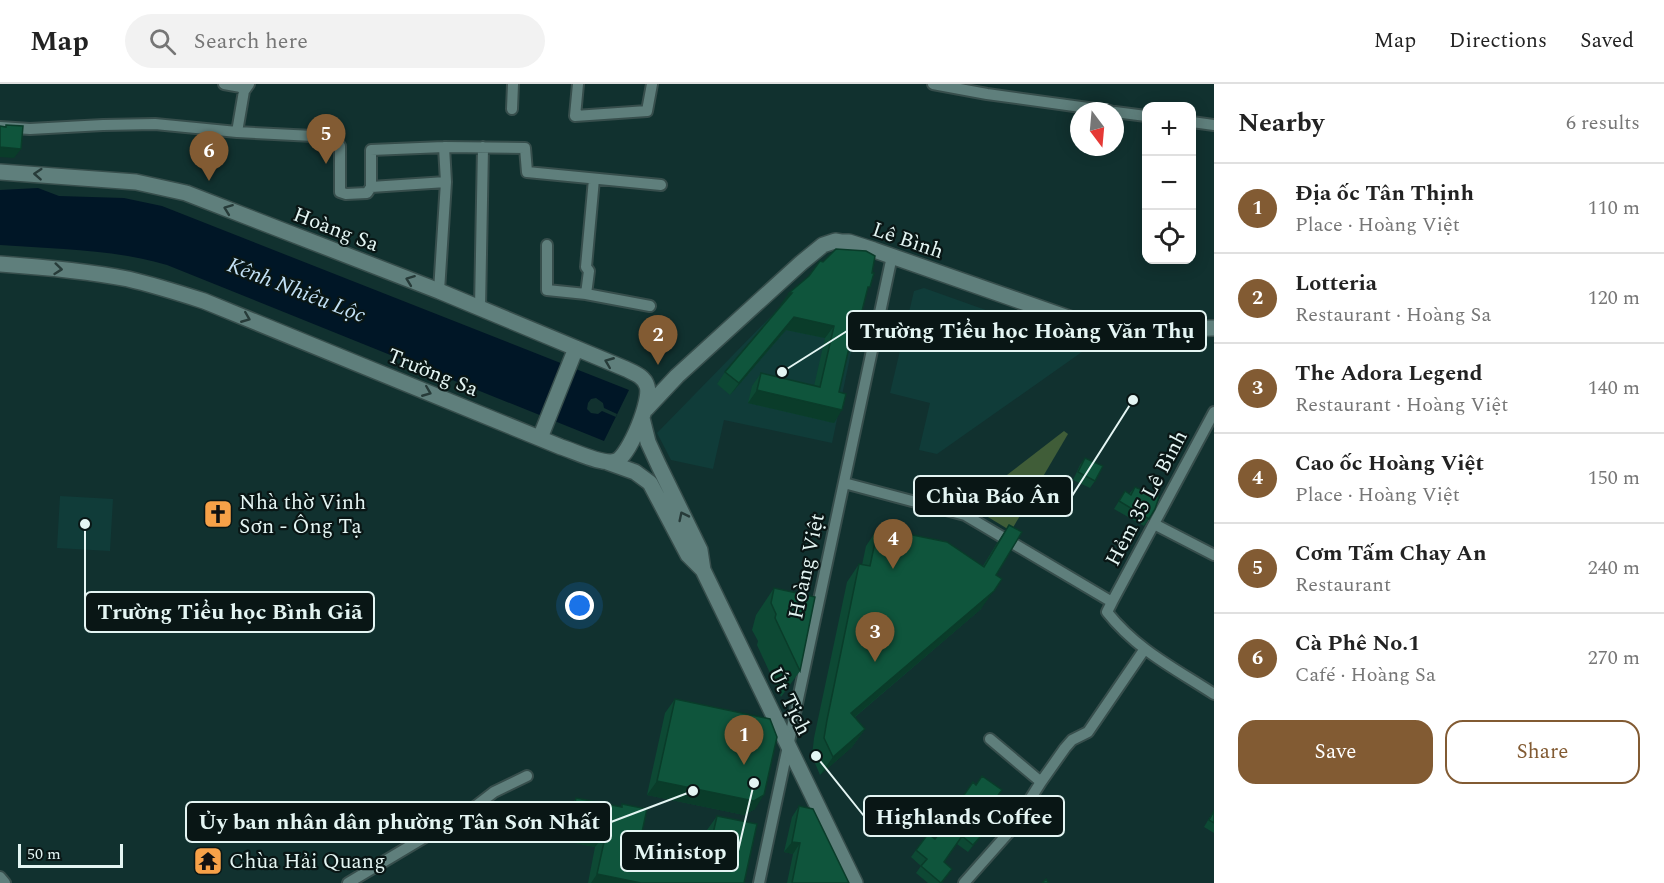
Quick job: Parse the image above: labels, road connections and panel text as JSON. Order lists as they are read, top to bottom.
{
  "streets": {
    "street": [
      "Hoàng Sa",
      "Lê Bình",
      "Trường Sa",
      "Hẻm 35 Lê Bình",
      "Hoàng Việt",
      "Út Tịch"
    ]
  },
  "crossings": [
    ["Hoàng Sa", "Lê Bình"],
    ["Hoàng Sa", "Trường Sa"],
    ["Hoàng Sa", "Út Tịch"],
    ["Lê Bình", "Trường Sa"],
    ["Lê Bình", "Hoàng Việt"],
    ["Lê Bình", "Út Tịch"],
    ["Trường Sa", "Út Tịch"],
    ["Hoàng Việt", "Út Tịch"]
  ],
  "one_way": ["Trường Sa"],
  "water": ["Kênh Nhiêu Lộc"],
  "places": {
    "other": [
      "Trường Tiểu học Hoàng Văn Thụ",
      "Chùa Báo Ân",
      "Trường Tiểu học Bình Giã",
      "Highlands Coffee",
      "Ministop",
      "Ủy ban nhân dân phường Tân Sơn Nhất"
    ],
    "church": ["Nhà thờ Vinh Sơn - Ông Tạ"],
    "temple": ["Chùa Hải Quang"]
  },
  "scale_bar": "50 m",
  "north": "bottom",
  "page": {
    "header": "Map",
    "search": "Search here",
    "nav": ["Map", "Directions", "Saved"],
    "heading": ["Nearby", "6 results"],
    "map_buttons": ["+", "−"],
    "pins": [
      "5",
      "6",
      "2",
      "4",
      "3",
      "1"
    ],
    "list": [
      {
        "mark": "1",
        "name": "Địa ốc Tân Thịnh",
        "note": "Place · Hoàng Việt",
        "value": "110 m"
      },
      {
        "mark": "2",
        "name": "Lotteria",
        "note": "Restaurant · Hoàng Sa",
        "value": "120 m"
      },
      {
        "mark": "3",
        "name": "The Adora Legend",
        "note": "Restaurant · Hoàng Việt",
        "value": "140 m"
      },
      {
        "mark": "4",
        "name": "Cao ốc Hoàng Việt",
        "note": "Place · Hoàng Việt",
        "value": "150 m"
      },
      {
        "mark": "5",
        "name": "Cơm Tấm Chay An",
        "note": "Restaurant",
        "value": "240 m"
      },
      {
        "mark": "6",
        "name": "Cà Phê No.1",
        "note": "Café · Hoàng Sa",
        "value": "270 m"
      }
    ],
    "buttons": ["Save", "Share"],
    "scale": "50 m"
  }
}
